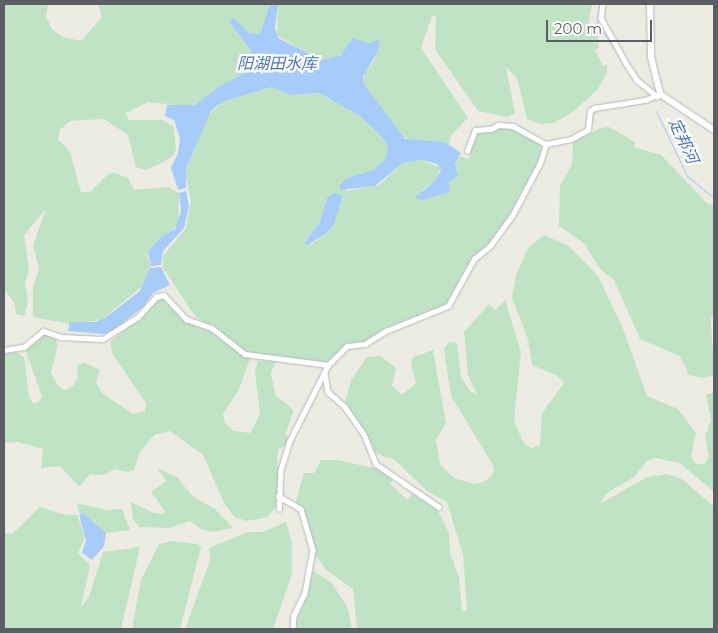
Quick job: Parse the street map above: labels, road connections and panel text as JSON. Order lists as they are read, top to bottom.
{
  "water": ["阳湖田水库", "定邦河"],
  "scale_bar": "200 m"
}
